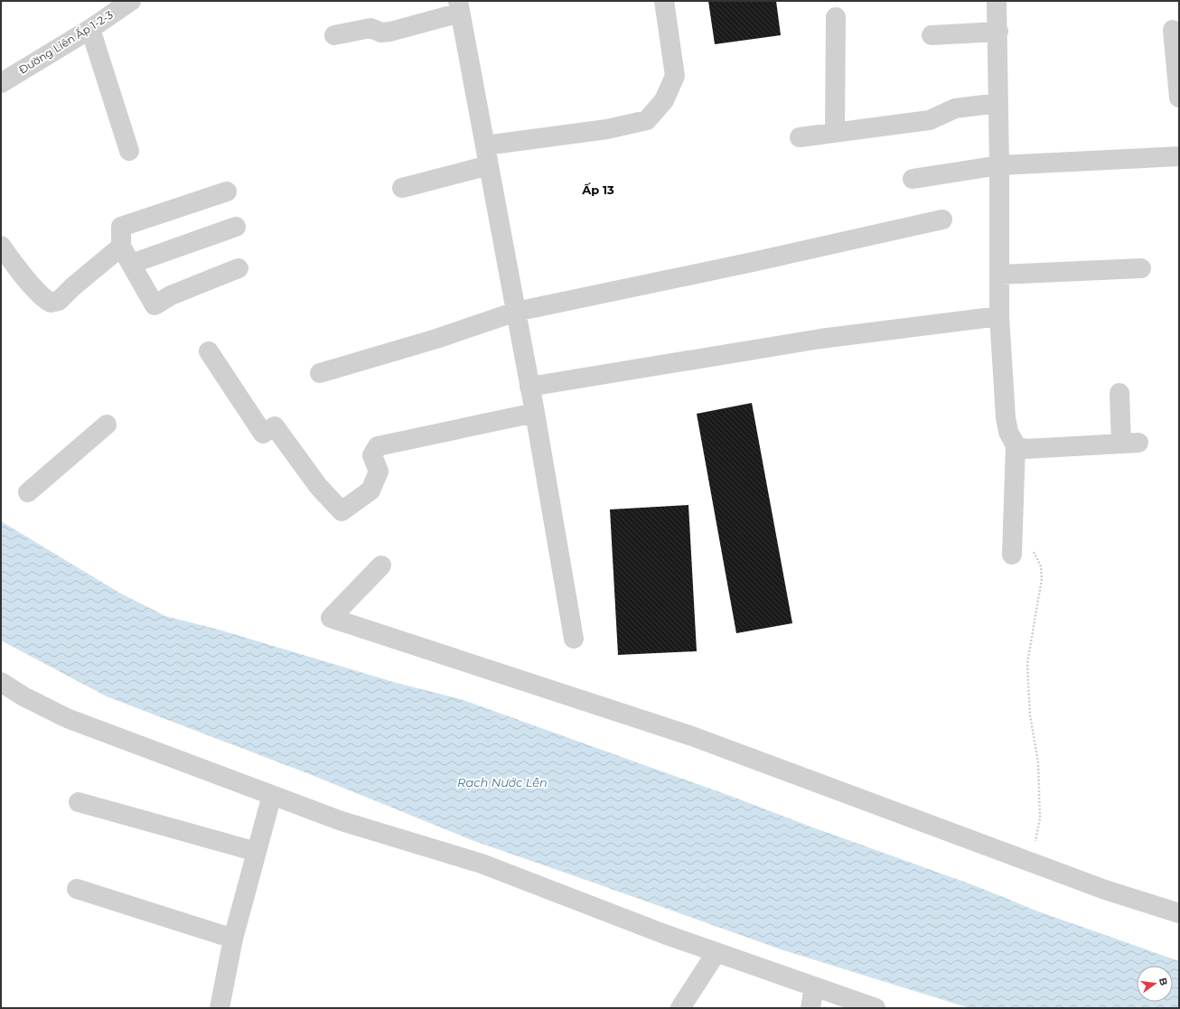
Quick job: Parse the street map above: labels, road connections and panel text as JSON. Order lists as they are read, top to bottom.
{
  "streets": {
    "street": ["Đường Liên Ấp 1-2-3"]
  },
  "districts": ["Ấp 13"],
  "water": ["Rạch Nước Lên"],
  "north": "right"
}
